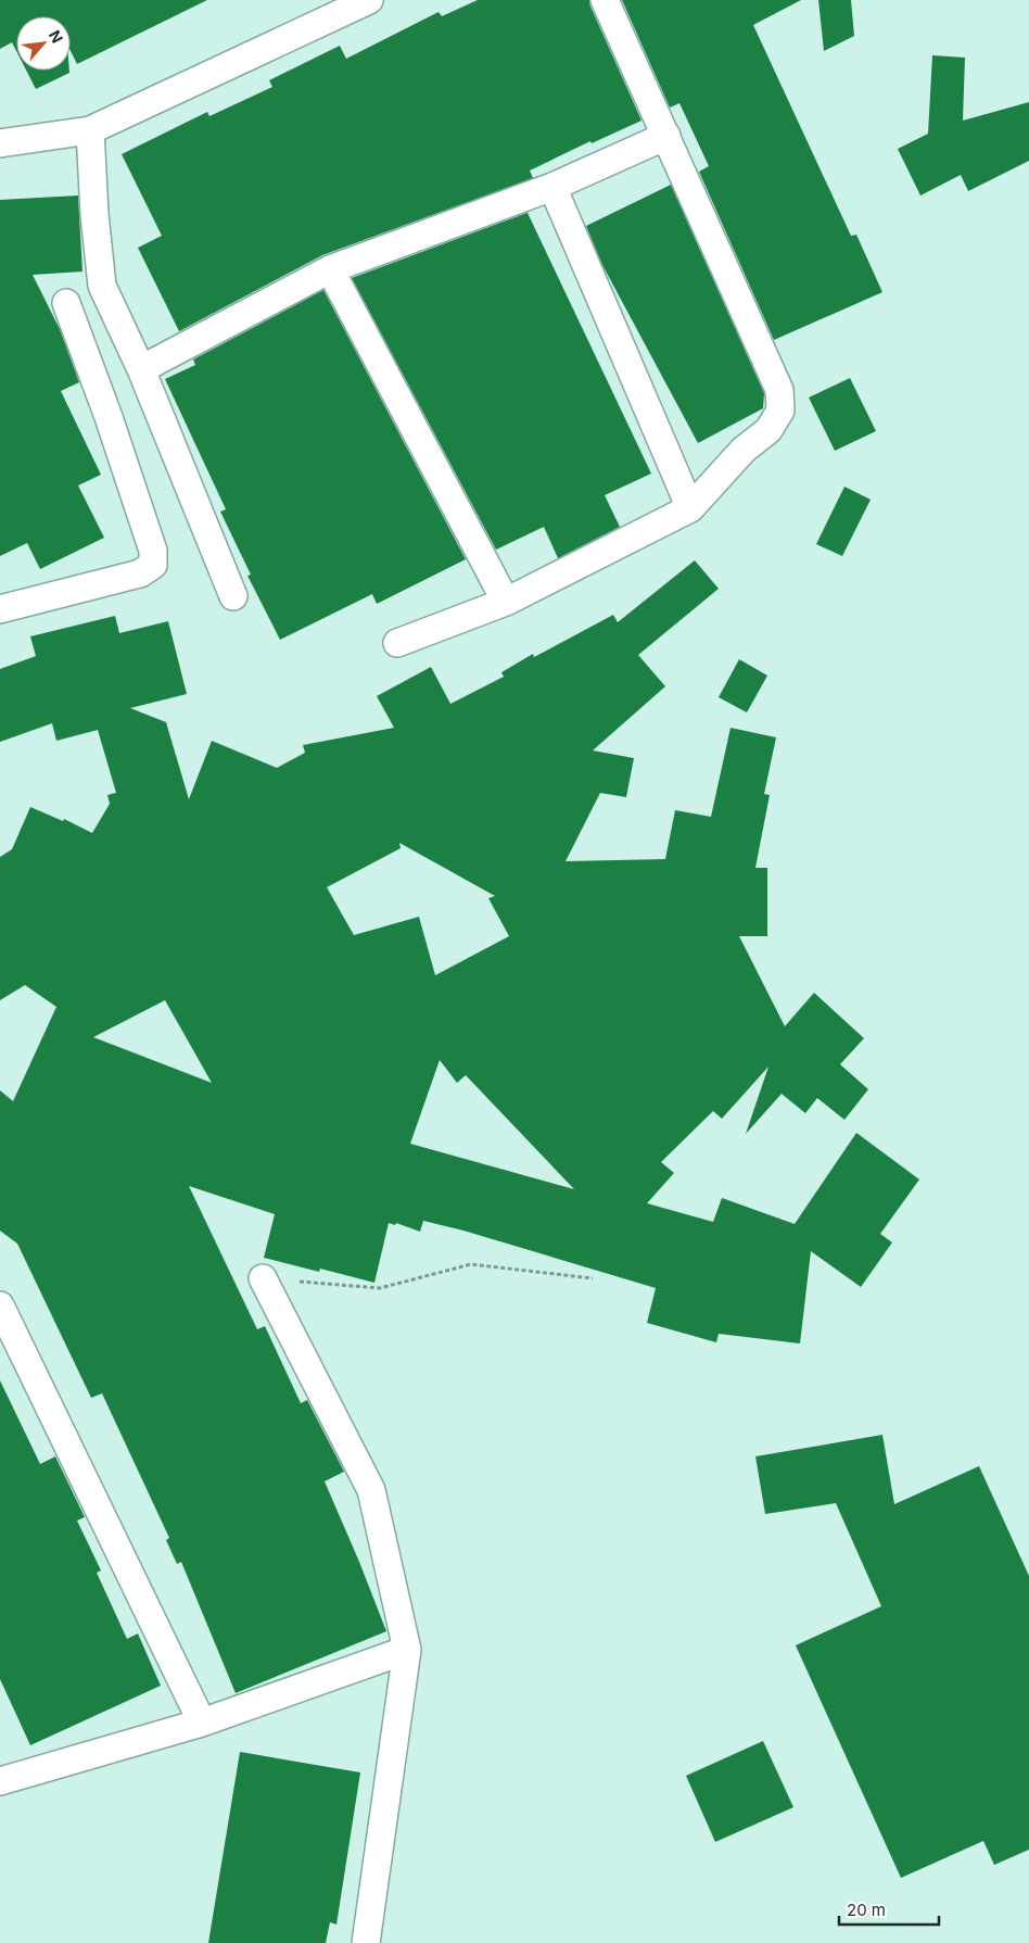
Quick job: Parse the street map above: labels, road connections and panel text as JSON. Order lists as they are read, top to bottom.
{
  "scale_bar": "20 m",
  "north": "top right"
}
